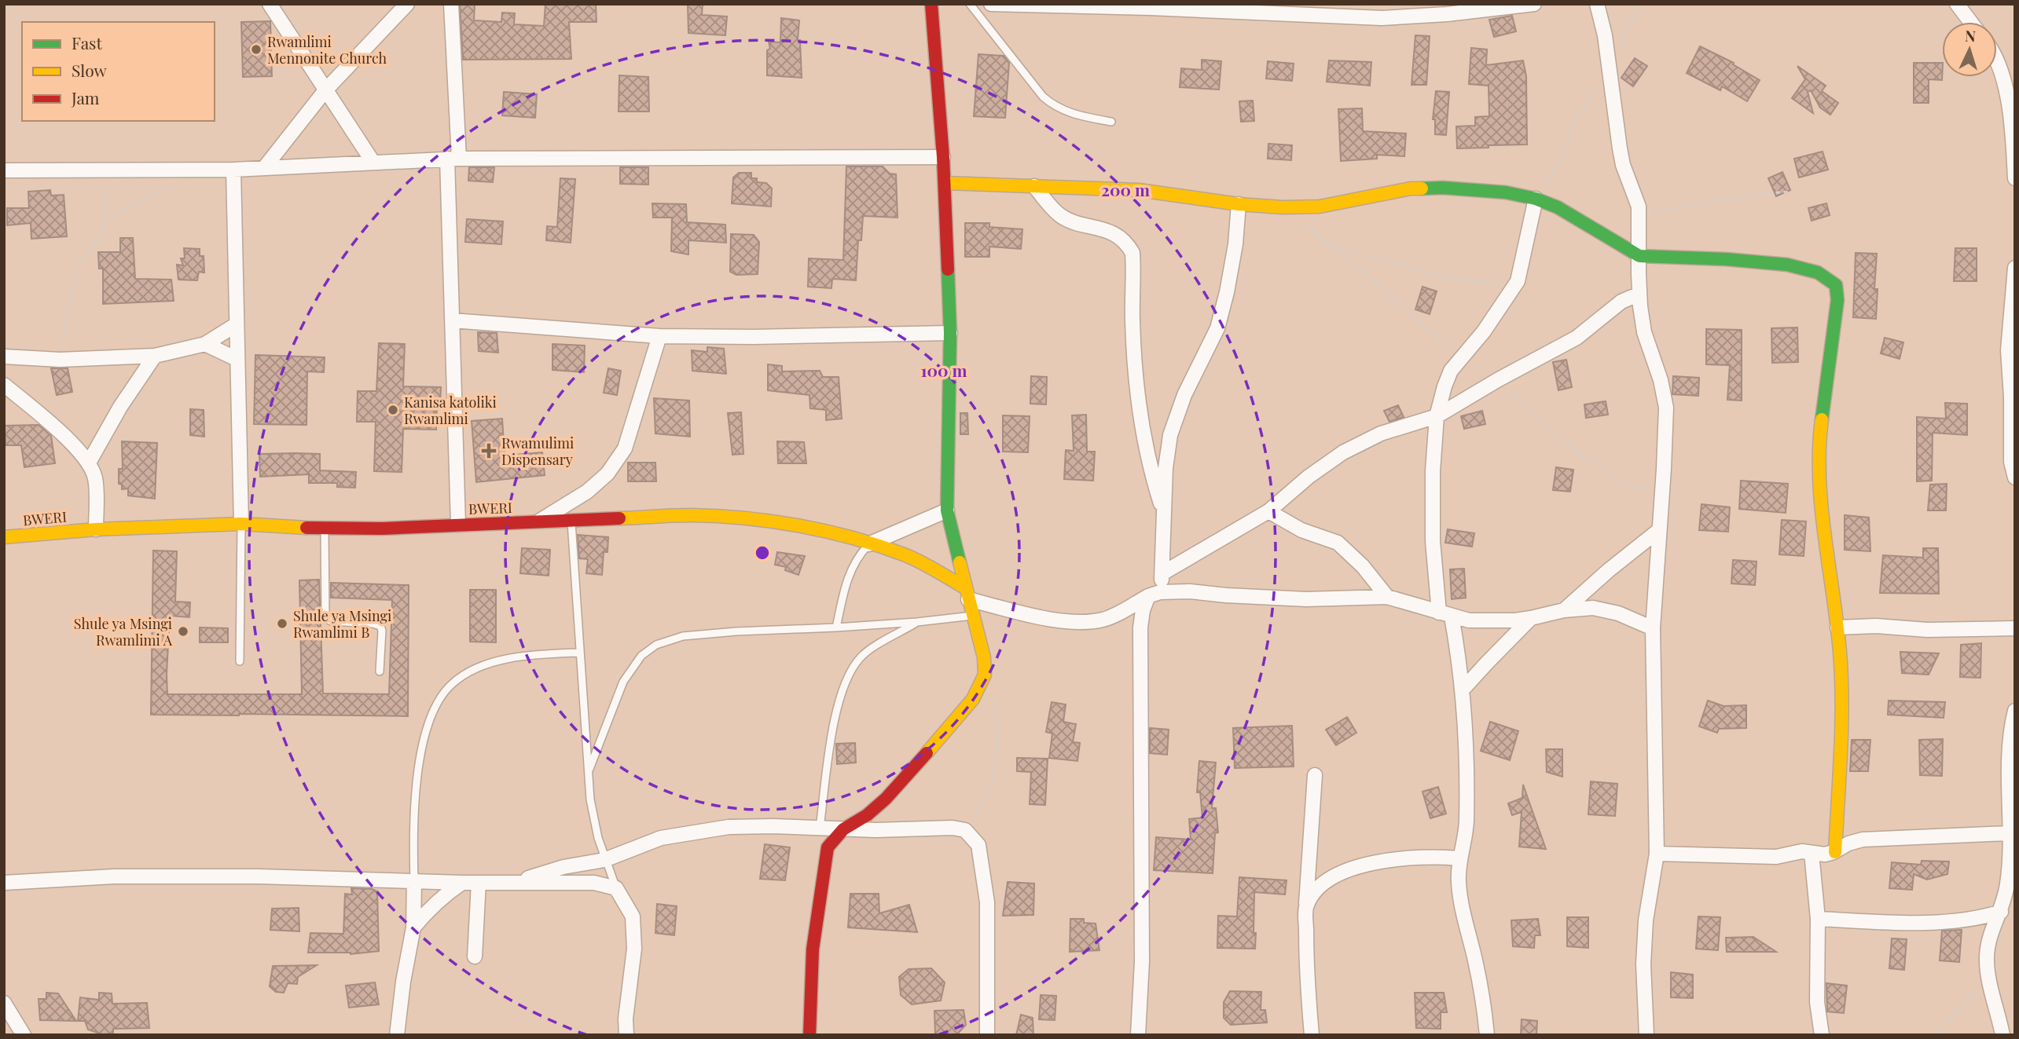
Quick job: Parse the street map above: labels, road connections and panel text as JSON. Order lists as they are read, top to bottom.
{
  "streets": {
    "street": ["BWERI"]
  },
  "places": {
    "other": [
      "Rwamlimi Mennonite Church",
      "Kanisa katoliki Rwamlimi",
      "Shule ya Msingi Rwamlimi B",
      "Shule ya Msingi Rwamlimi A"
    ],
    "health": ["Rwamulimi Dispensary"]
  },
  "legend": ["Fast", "Slow", "Jam"],
  "north": "top",
  "rings": ["200 m", "100 m"]
}
